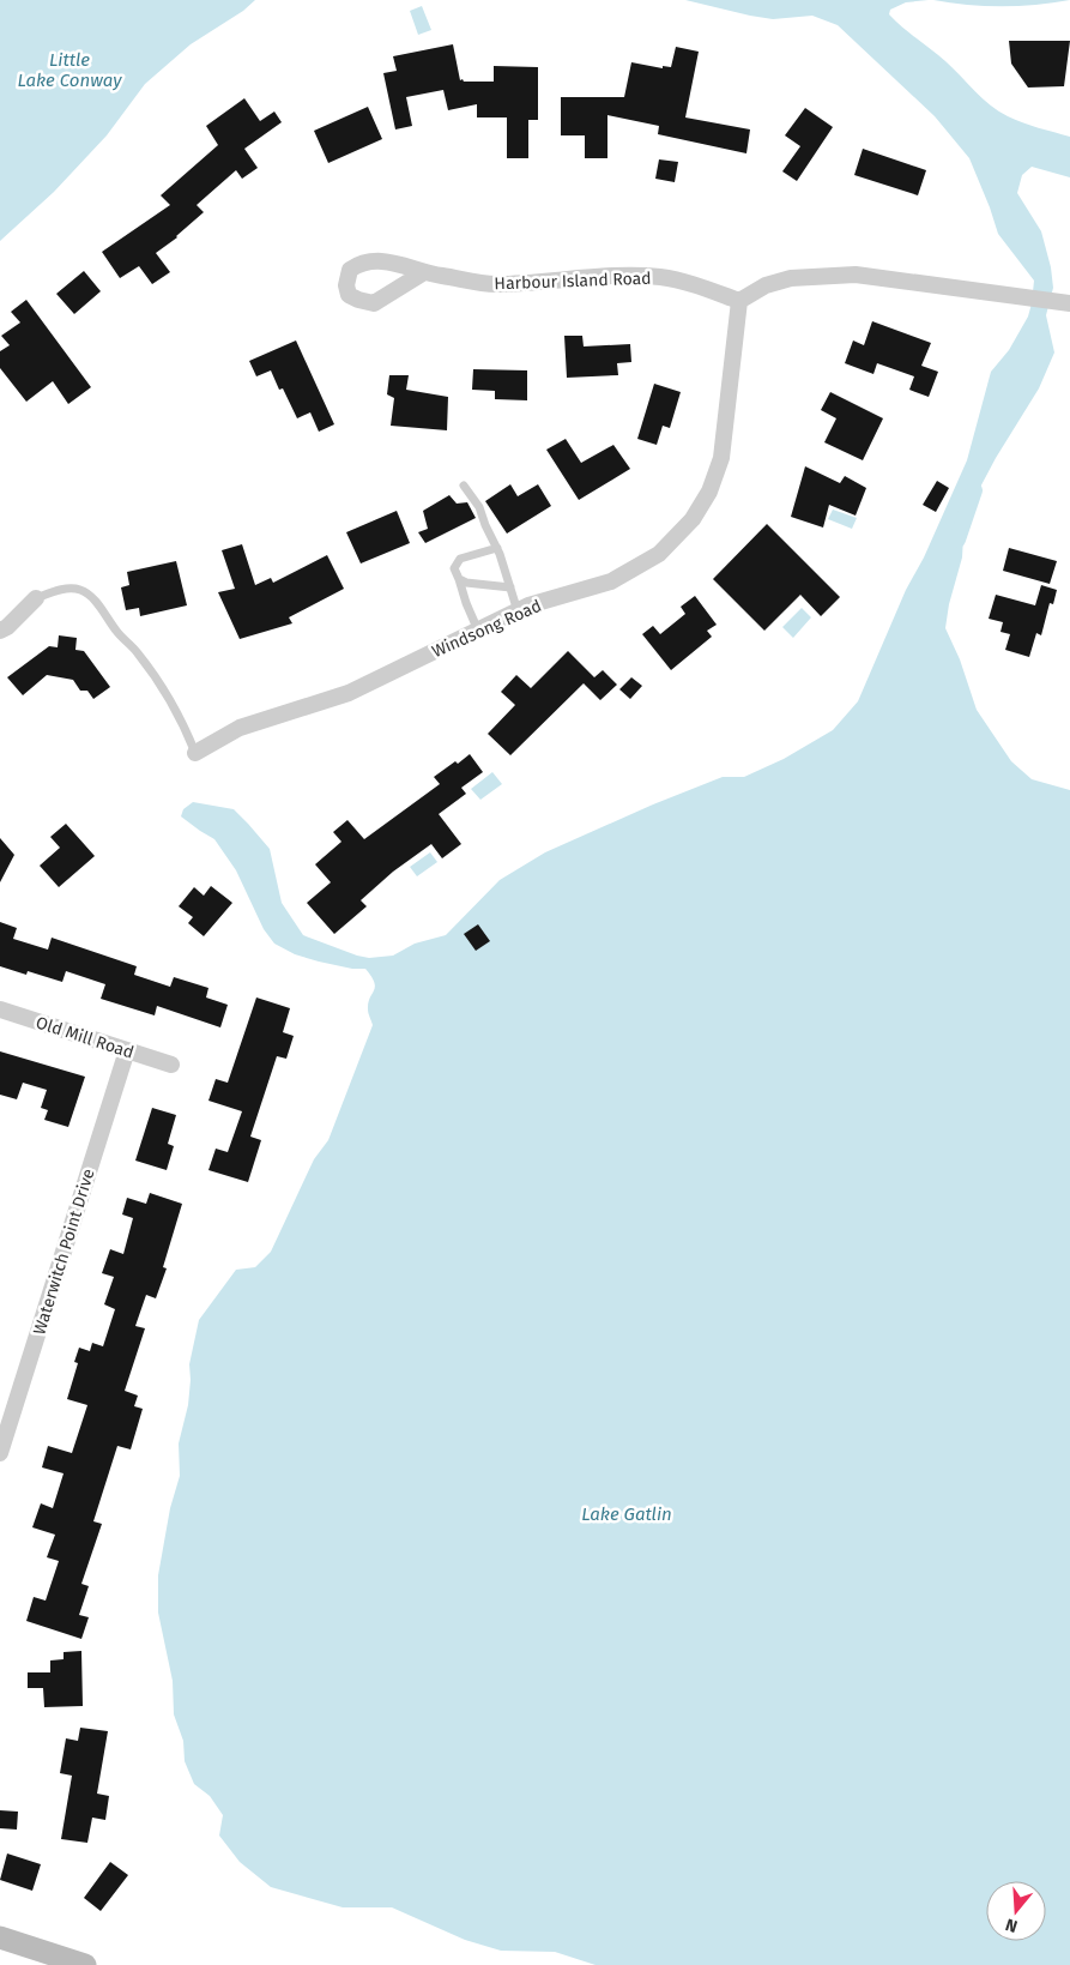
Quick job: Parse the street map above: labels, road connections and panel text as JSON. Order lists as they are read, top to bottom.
{
  "streets": {
    "street": [
      "Harbour Island Road",
      "Windsong Road",
      "Old Mill Road",
      "Waterwitch Point Drive"
    ]
  },
  "crossings": [
    ["Harbour Island Road", "Windsong Road"],
    ["Old Mill Road", "Waterwitch Point Drive"]
  ],
  "water": ["Little Lake Conway", "Lake Gatlin"],
  "north": "bottom"
}
